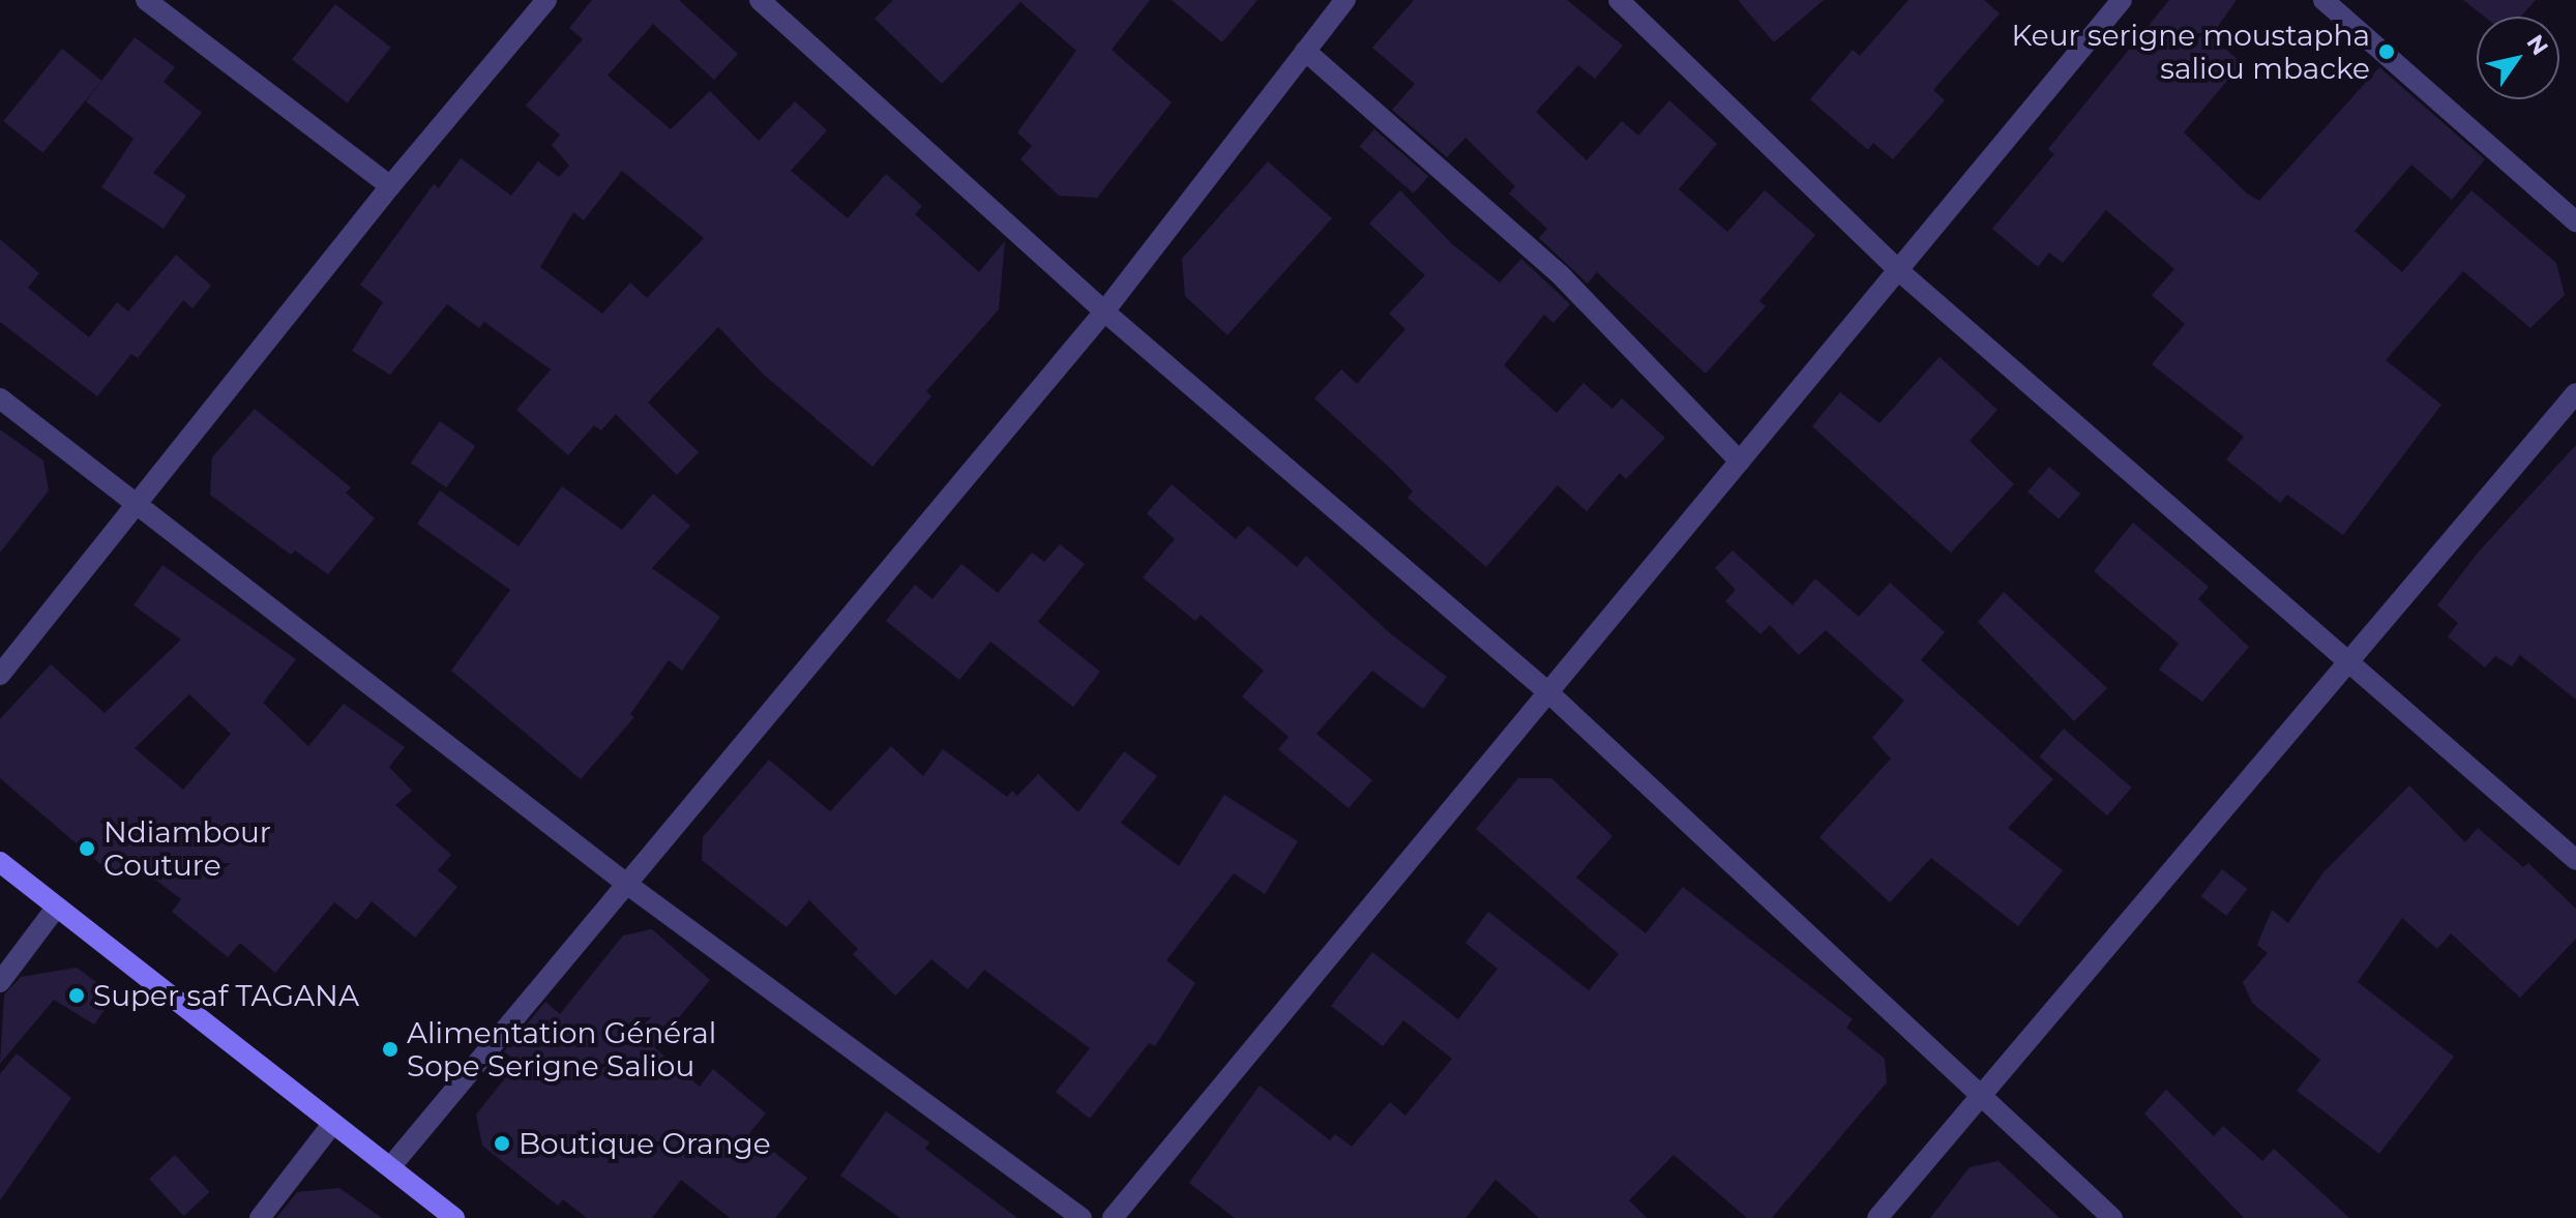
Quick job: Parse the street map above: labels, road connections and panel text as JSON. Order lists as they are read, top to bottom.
{
  "places": [
    "Keur serigne moustapha saliou mbacke",
    "Ndiambour Couture",
    "Super saf TAGANA",
    "Alimentation Général Sope Serigne Saliou",
    "Boutique Orange"
  ],
  "north": "top right"
}
